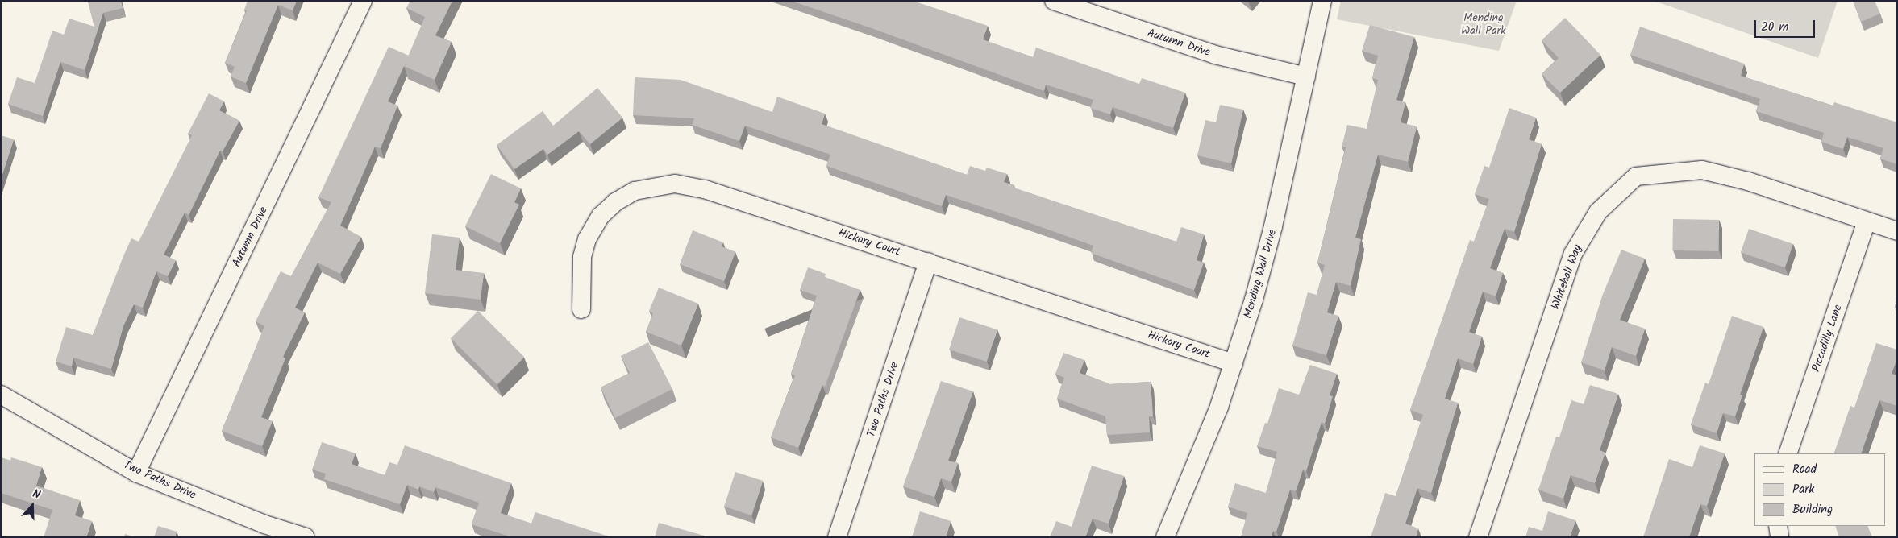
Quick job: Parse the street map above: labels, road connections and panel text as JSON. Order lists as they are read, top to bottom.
{
  "streets": {
    "street": [
      "Autumn Drive",
      "Hickory Court",
      "Mending Wall Drive",
      "Whitehall Way",
      "Piccadilly Lane",
      "Two Paths Drive"
    ]
  },
  "crossings": [
    ["Autumn Drive", "Mending Wall Drive"],
    ["Autumn Drive", "Two Paths Drive"],
    ["Hickory Court", "Mending Wall Drive"],
    ["Hickory Court", "Two Paths Drive"],
    ["Whitehall Way", "Piccadilly Lane"]
  ],
  "parks": ["Mending Wall Park"],
  "legend": ["Road", "Park", "Building"],
  "scale_bar": "20 m",
  "north": "top"
}
